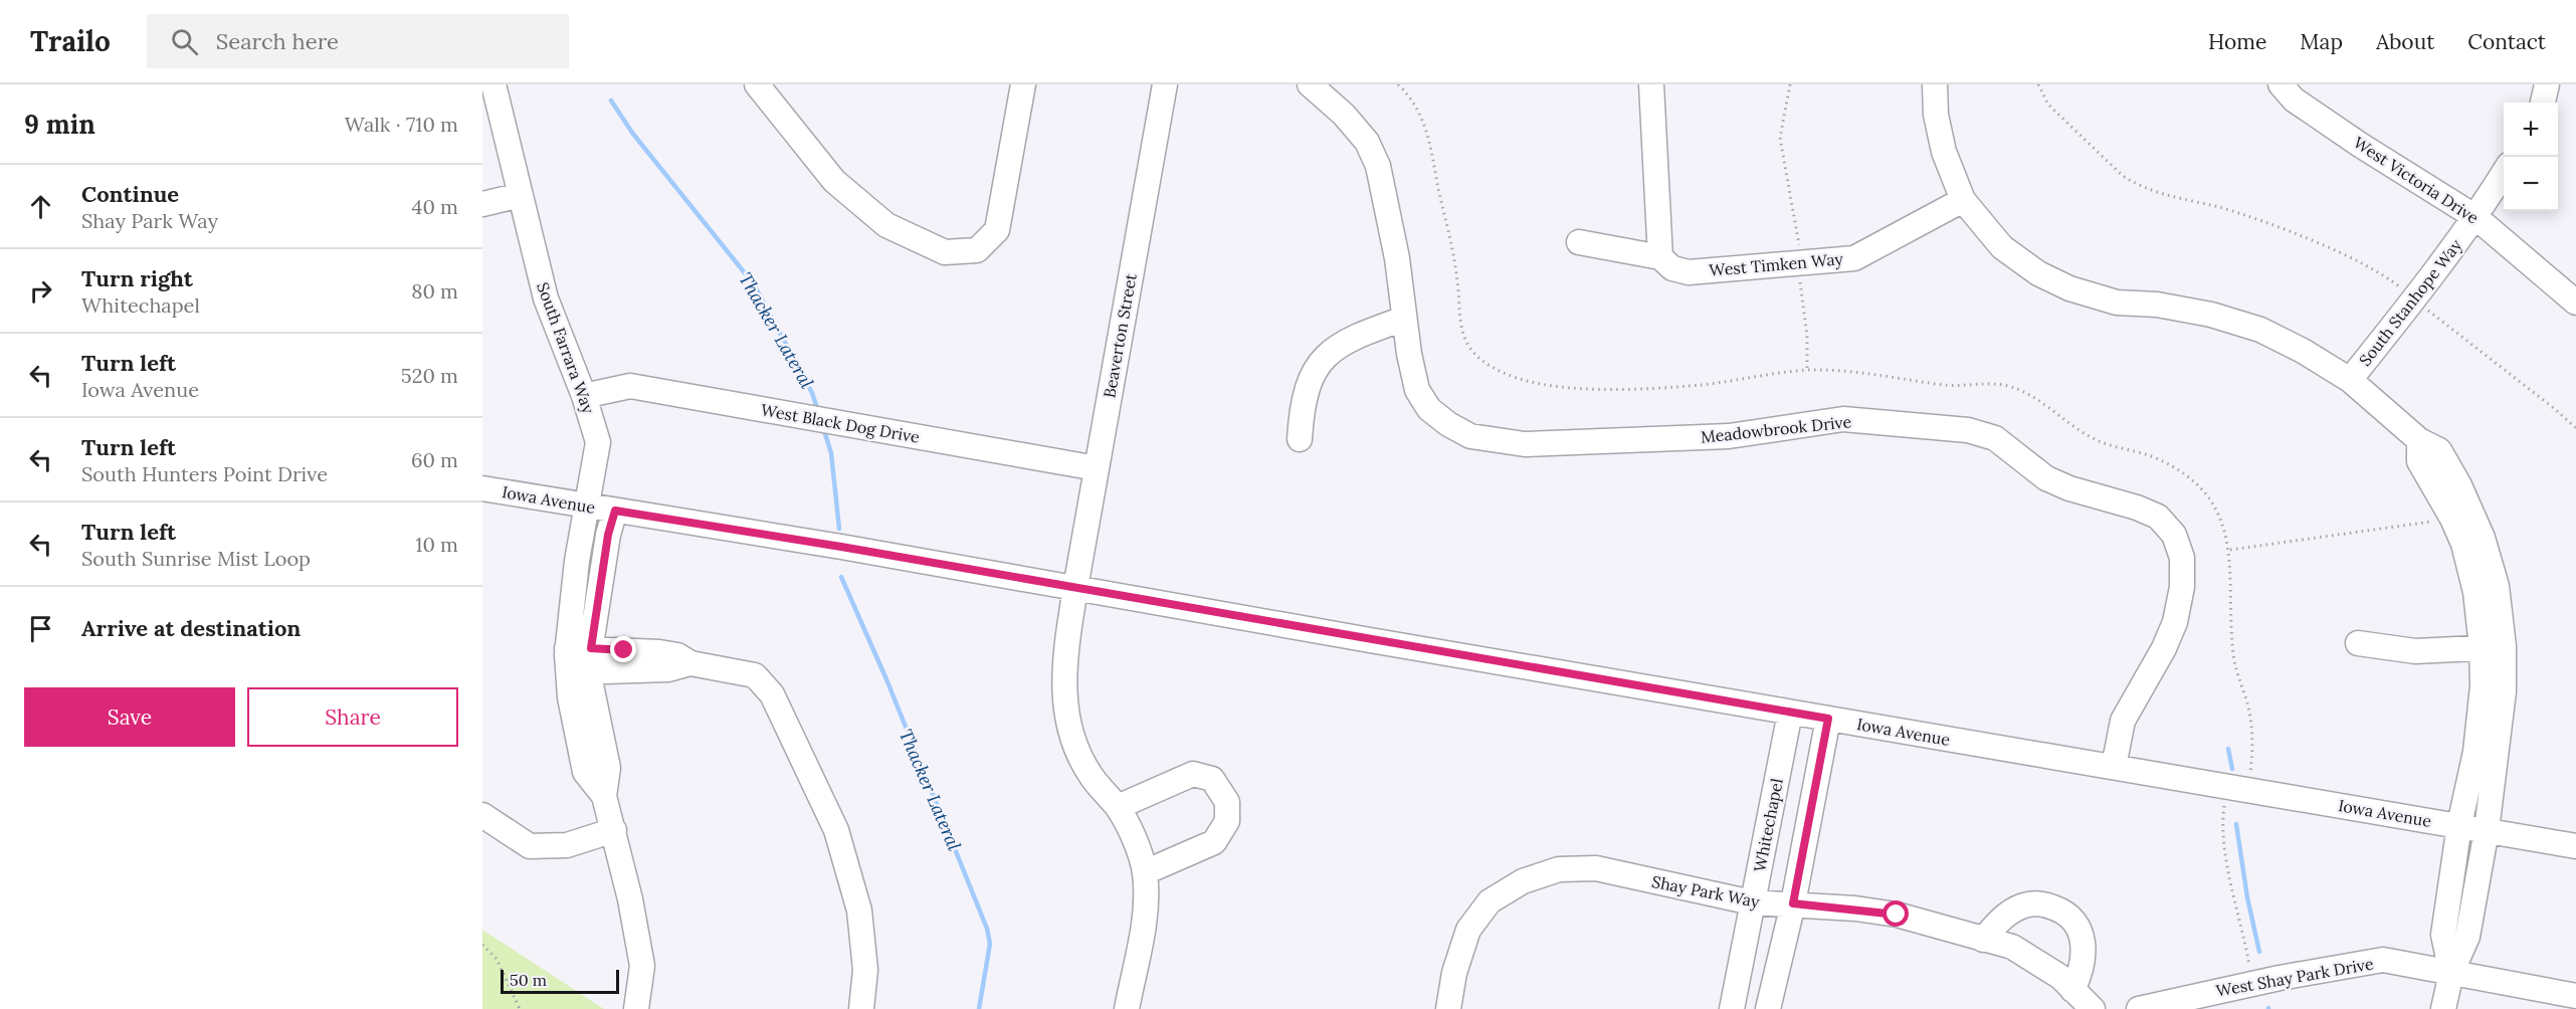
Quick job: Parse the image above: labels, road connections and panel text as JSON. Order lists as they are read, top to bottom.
{
  "streets": {
    "street": [
      "West Victoria Drive",
      "West Timken Way",
      "South Stanhope Way",
      "Beaverton Street",
      "South Farrara Way",
      "West Black Dog Drive",
      "Meadowbrook Drive",
      "Iowa Avenue",
      "Whitechapel",
      "Shay Park Way",
      "West Shay Park Drive"
    ]
  },
  "crossings": [
    ["West Victoria Drive", "South Stanhope Way"],
    ["Beaverton Street", "West Black Dog Drive"],
    ["Beaverton Street", "Iowa Avenue"],
    ["South Farrara Way", "West Black Dog Drive"],
    ["South Farrara Way", "Iowa Avenue"],
    ["Meadowbrook Drive", "Iowa Avenue"],
    ["Iowa Avenue", "Whitechapel"],
    ["Whitechapel", "Shay Park Way"]
  ],
  "water": ["Thacker Lateral"],
  "scale_bar": "50 m",
  "page": {
    "header": "Trailo",
    "search": "Search here",
    "nav": [
      "Home",
      "Map",
      "About",
      "Contact"
    ],
    "heading": ["9 min", "Walk · 710 m"],
    "map_buttons": ["+", "−"],
    "list": [
      ["Continue", "Shay Park Way", "40 m"],
      ["Turn right", "Whitechapel", "80 m"],
      ["Turn left", "Iowa Avenue", "520 m"],
      ["Turn left", "South Hunters Point Drive", "60 m"],
      ["Turn left", "South Sunrise Mist Loop", "10 m"],
      "Arrive at destination"
    ],
    "buttons": ["Save", "Share"],
    "scale": "50 m"
  }
}
